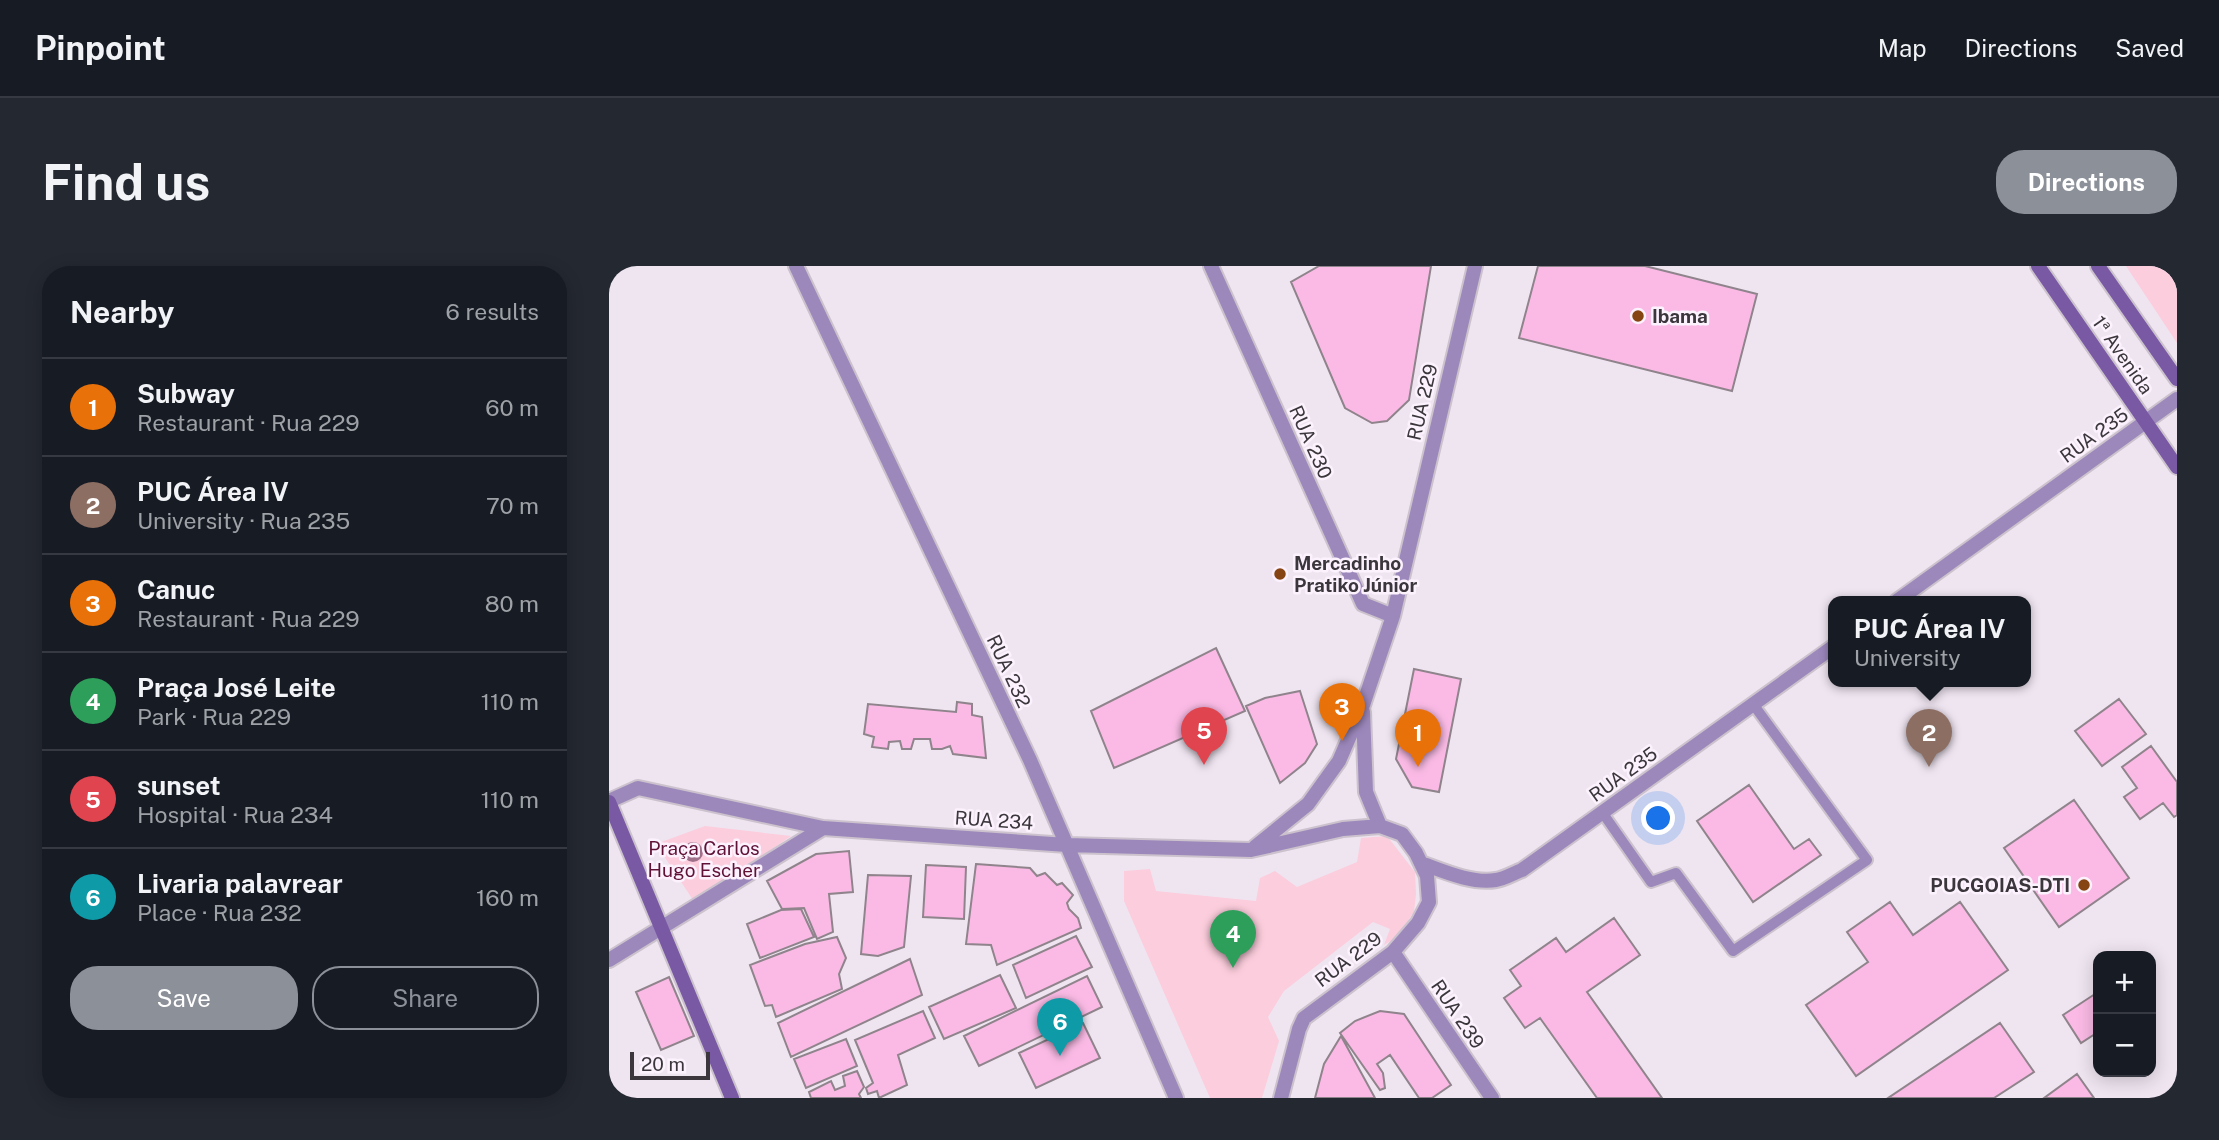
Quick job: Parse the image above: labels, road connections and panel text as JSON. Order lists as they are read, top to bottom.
{
  "streets": {
    "main road": ["1ª Avenida"],
    "street": [
      "RUA 229",
      "RUA 235",
      "RUA 230",
      "RUA 232",
      "RUA 234",
      "RUA 239"
    ]
  },
  "crossings": [
    ["1ª Avenida", "RUA 235"],
    ["RUA 229", "RUA 235"],
    ["RUA 229", "RUA 230"],
    ["RUA 229", "RUA 234"],
    ["RUA 229", "RUA 239"],
    ["RUA 232", "RUA 234"]
  ],
  "parks": ["Praça Carlos Hugo Escher"],
  "places": ["Ibama", "Mercadinho Pratiko Júnior", "PUCGOIAS-DTI"],
  "scale_bar": "20 m",
  "page": {
    "header": "Pinpoint",
    "nav": ["Map", "Directions", "Saved"],
    "buttons": [
      "Directions",
      ["Save", "Share"]
    ],
    "title": "Find us",
    "heading": ["Nearby", "6 results"],
    "list": [
      {
        "mark": "1",
        "name": "Subway",
        "note": "Restaurant · Rua 229",
        "value": "60 m"
      },
      {
        "mark": "2",
        "name": "PUC Área IV",
        "note": "University · Rua 235",
        "value": "70 m"
      },
      {
        "mark": "3",
        "name": "Canuc",
        "note": "Restaurant · Rua 229",
        "value": "80 m"
      },
      {
        "mark": "4",
        "name": "Praça José Leite",
        "note": "Park · Rua 229",
        "value": "110 m"
      },
      {
        "mark": "5",
        "name": "sunset",
        "note": "Hospital · Rua 234",
        "value": "110 m"
      },
      {
        "mark": "6",
        "name": "Livaria palavrear",
        "note": "Place · Rua 232",
        "value": "160 m"
      }
    ],
    "popup": ["PUC Área IV", "University"],
    "pins": [
      "3",
      "5",
      "1",
      "2",
      "4",
      "6"
    ],
    "map_buttons": ["+", "−"],
    "scale": "20 m"
  }
}
